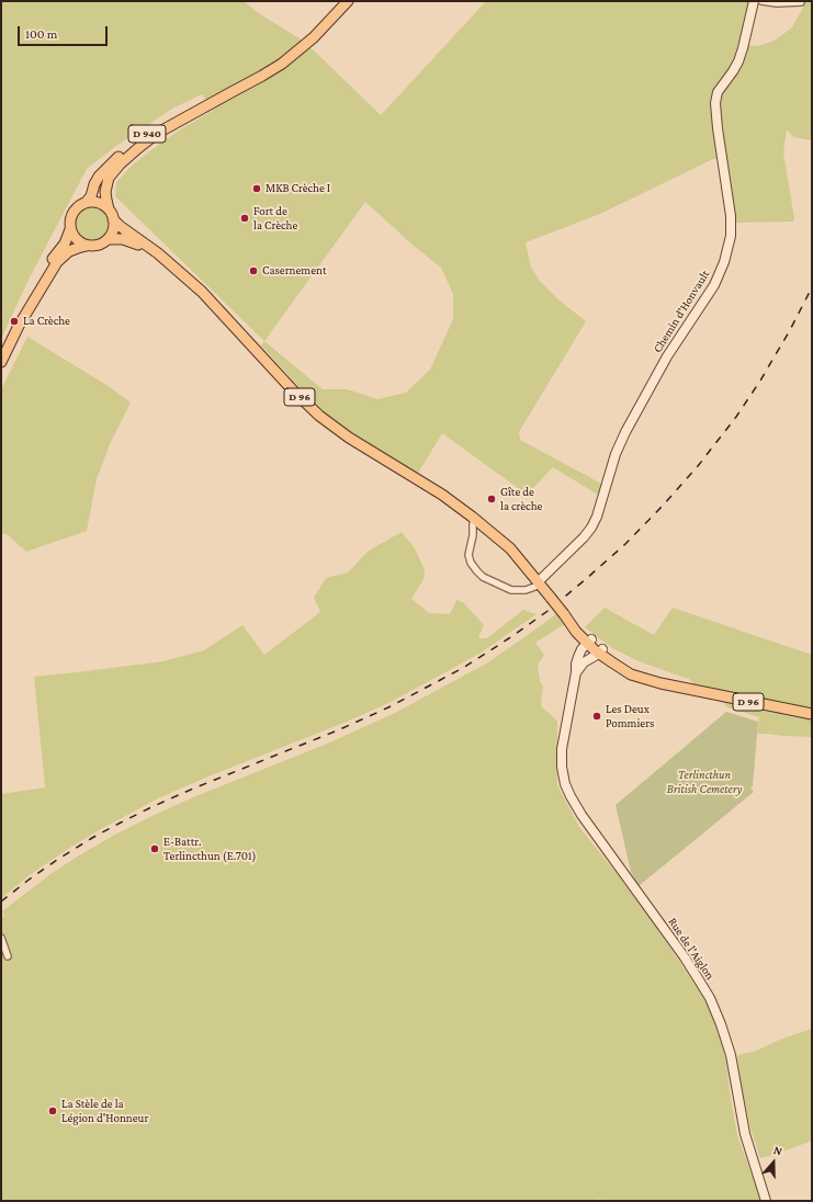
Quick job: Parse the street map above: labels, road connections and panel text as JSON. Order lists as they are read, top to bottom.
{
  "streets": {
    "main road": [
      "D 940",
      "Chemin d'Honvault",
      "D 96",
      "Rue de l'Aiglon"
    ]
  },
  "crossings": [
    ["D 940", "D 96"],
    ["Chemin d'Honvault", "D 96"],
    ["D 96", "Rue de l'Aiglon"]
  ],
  "parks": ["Terlincthun British Cemetery"],
  "places": [
    "MKB Crèche I",
    "Fort de la Crèche",
    "Casernement",
    "La Crèche",
    "Gîte de la crèche",
    "Les Deux Pommiers",
    "E-Battr. Terlincthun (E.701)",
    "La Stèle de la Légion d'Honneur"
  ],
  "scale_bar": "100 m",
  "north": "top"
}
